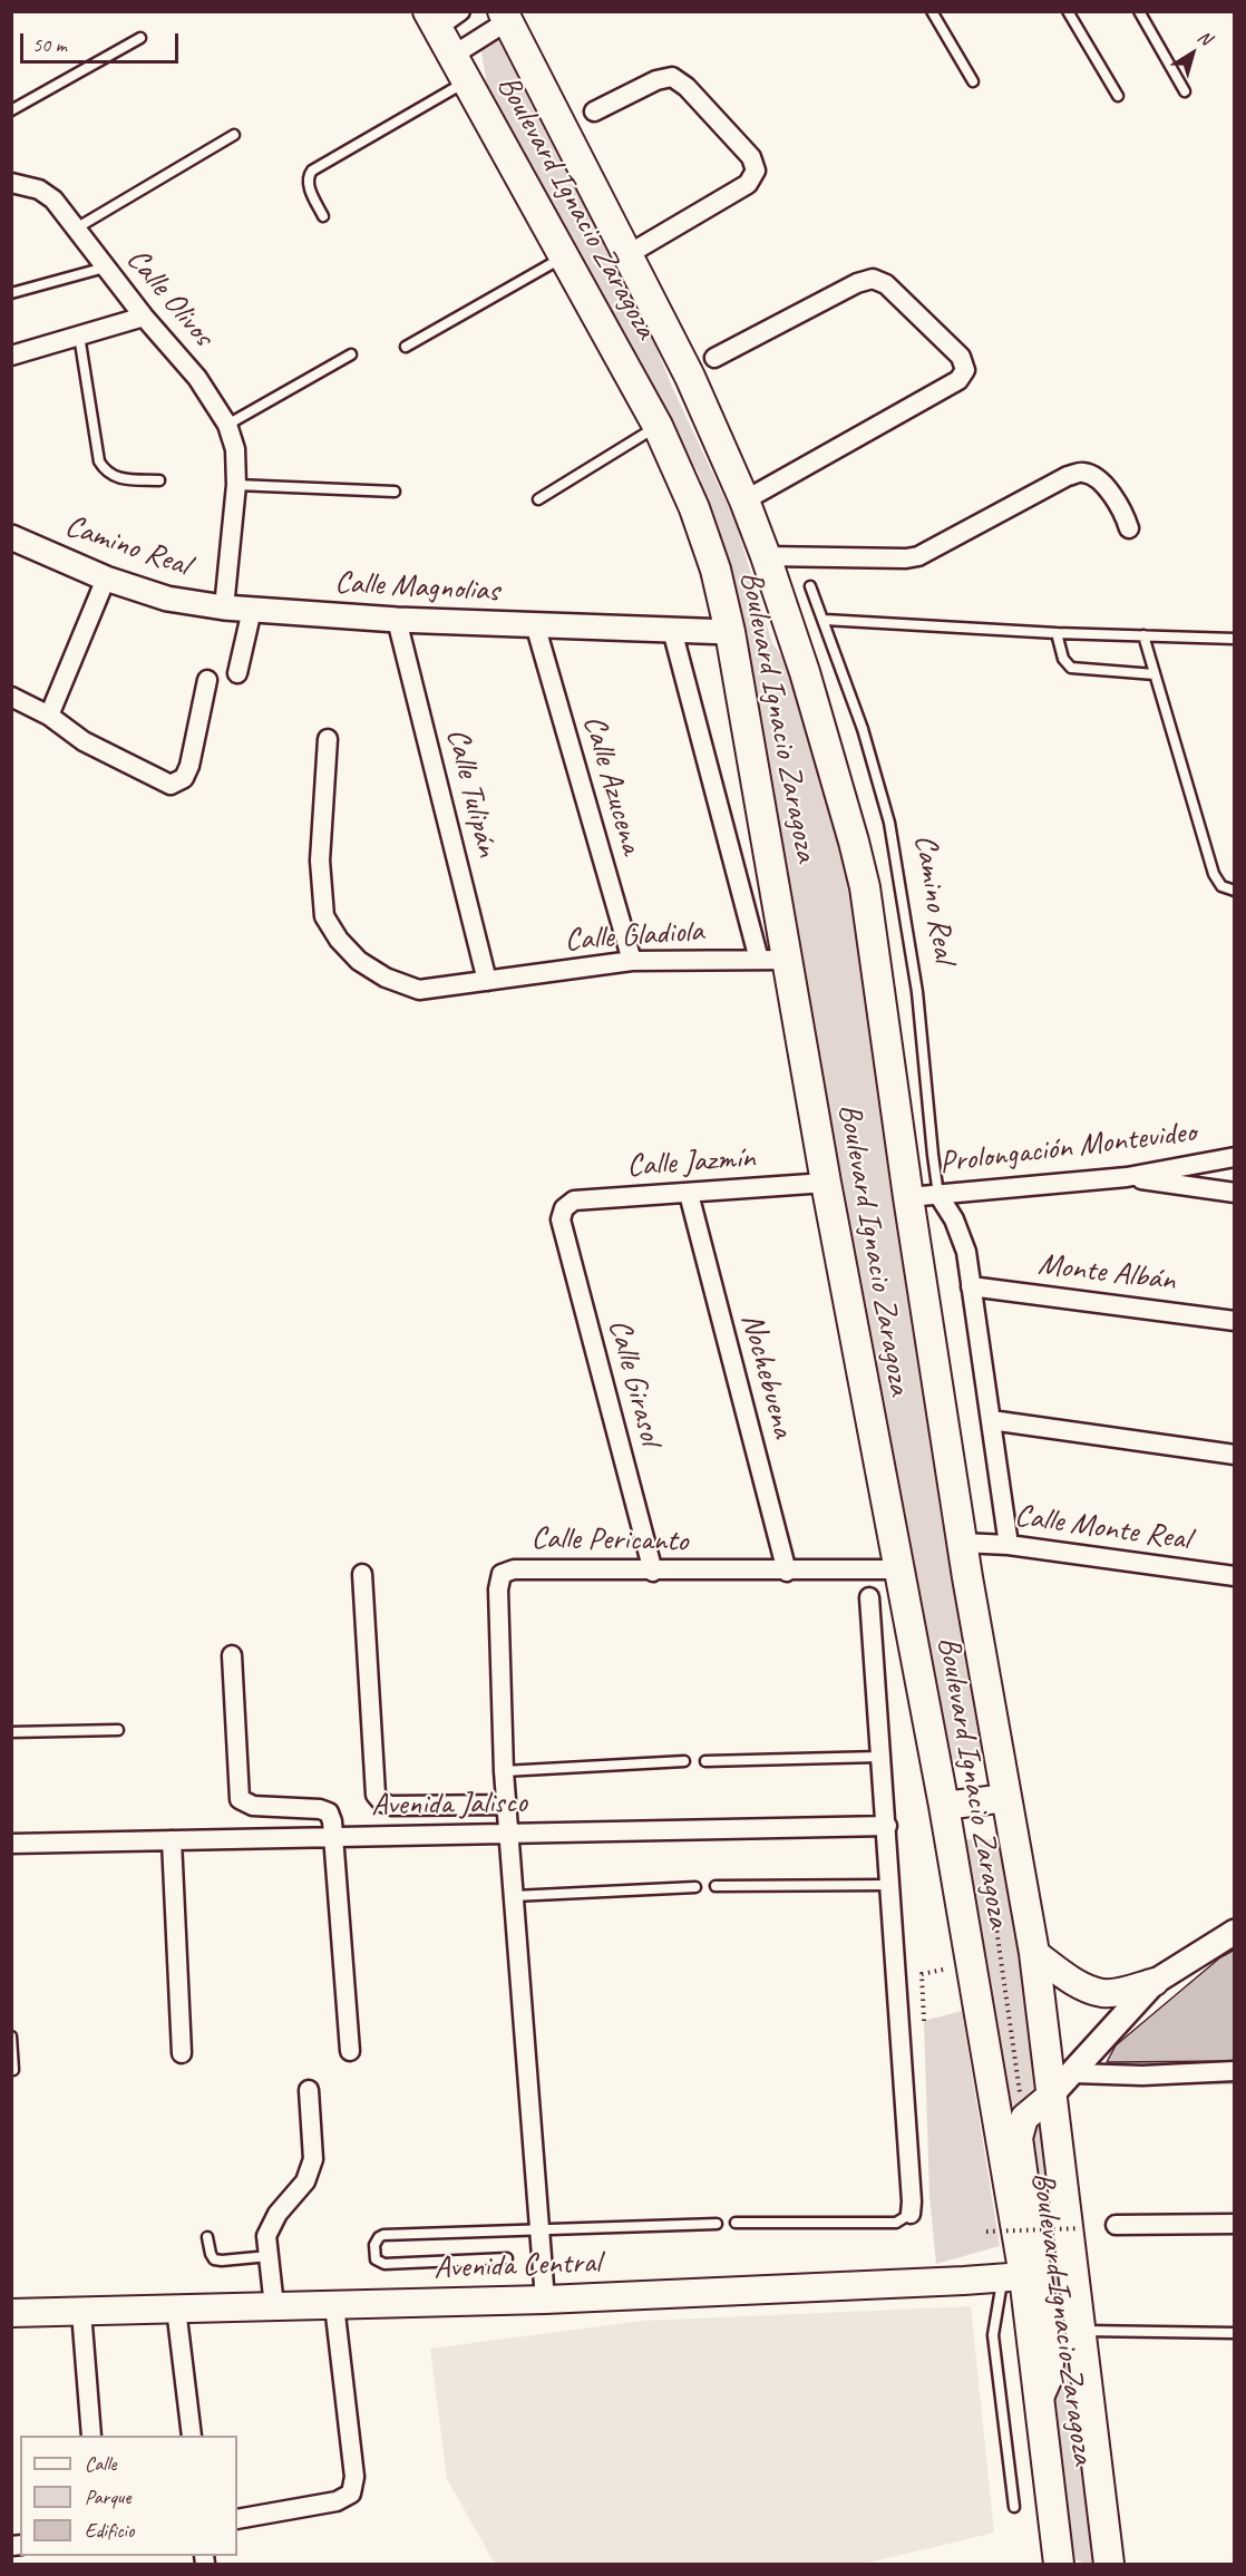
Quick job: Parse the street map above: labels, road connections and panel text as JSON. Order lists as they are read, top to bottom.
{
  "streets": {
    "main road": ["Boulevard Ignacio Zaragoza", "Avenida Central"],
    "street": [
      "Calle Olivos",
      "Camino Real",
      "Calle Magnolias",
      "Calle Azucena",
      "Calle Tulipán",
      "Calle Gladiola",
      "Prolongación Montevideo",
      "Calle Jazmín",
      "Monte Albán",
      "Nochebuena",
      "Calle Girasol",
      "Calle Monte Real",
      "Calle Pericanto",
      "Avenida Jalisco"
    ]
  },
  "crossings": [
    ["Boulevard Ignacio Zaragoza", "Calle Magnolias"],
    ["Boulevard Ignacio Zaragoza", "Calle Gladiola"],
    ["Boulevard Ignacio Zaragoza", "Prolongación Montevideo"],
    ["Boulevard Ignacio Zaragoza", "Calle Jazmín"],
    ["Boulevard Ignacio Zaragoza", "Calle Monte Real"],
    ["Boulevard Ignacio Zaragoza", "Calle Pericanto"],
    ["Boulevard Ignacio Zaragoza", "Avenida Central"],
    ["Camino Real", "Calle Magnolias"],
    ["Camino Real", "Prolongación Montevideo"],
    ["Calle Magnolias", "Calle Azucena"],
    ["Calle Magnolias", "Calle Tulipán"],
    ["Calle Azucena", "Calle Gladiola"],
    ["Calle Tulipán", "Calle Gladiola"],
    ["Calle Jazmín", "Nochebuena"],
    ["Calle Jazmín", "Calle Girasol"],
    ["Nochebuena", "Calle Pericanto"],
    ["Calle Girasol", "Calle Pericanto"],
    ["Calle Pericanto", "Avenida Jalisco"],
    ["Calle Pericanto", "Avenida Central"]
  ],
  "legend": ["Calle", "Parque", "Edificio"],
  "scale_bar": "50 m",
  "north": "top right"
}
